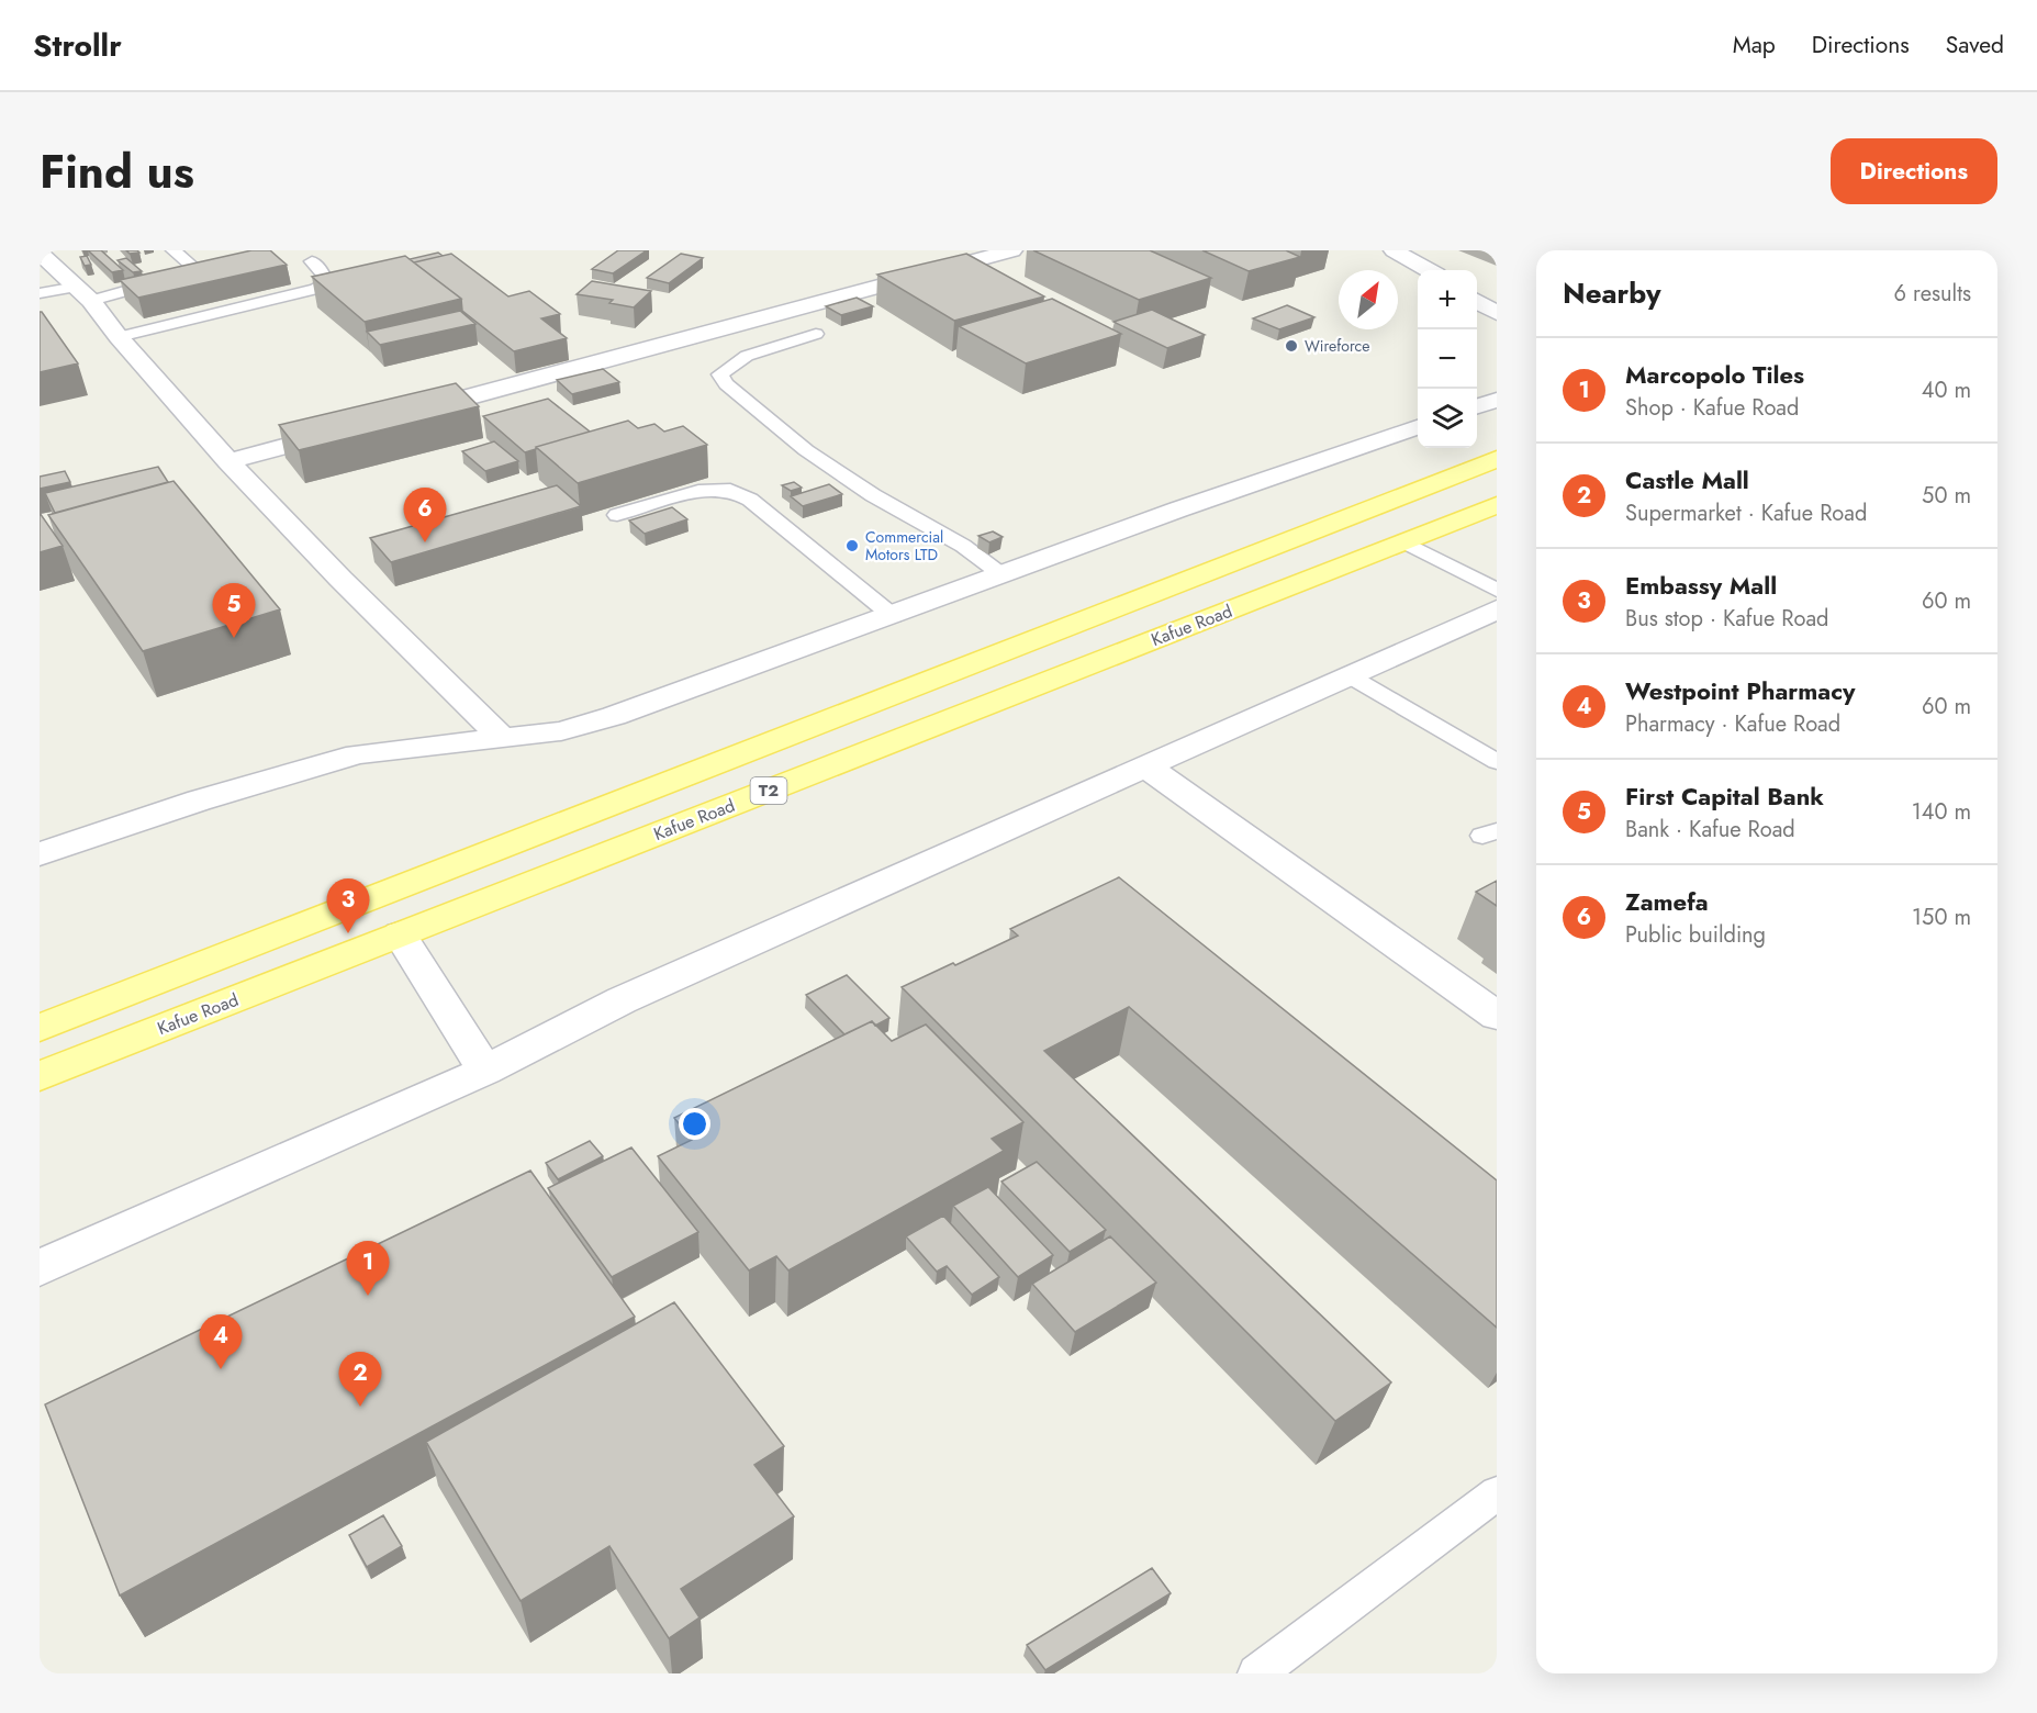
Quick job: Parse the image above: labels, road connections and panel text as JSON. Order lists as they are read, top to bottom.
{
  "streets": {
    "main road": ["Kafue Road", "T2"]
  },
  "places": ["Wireforce", "Commercial Motors LTD"],
  "north": "top right",
  "page": {
    "header": "Strollr",
    "nav": ["Map", "Directions", "Saved"],
    "title": "Find us",
    "buttons": "Directions",
    "heading": ["Nearby", "6 results"],
    "map_buttons": ["+", "−"],
    "list": [
      {
        "mark": "1",
        "name": "Marcopolo Tiles",
        "note": "Shop · Kafue Road",
        "value": "40 m"
      },
      {
        "mark": "2",
        "name": "Castle Mall",
        "note": "Supermarket · Kafue Road",
        "value": "50 m"
      },
      {
        "mark": "3",
        "name": "Embassy Mall",
        "note": "Bus stop · Kafue Road",
        "value": "60 m"
      },
      {
        "mark": "4",
        "name": "Westpoint Pharmacy",
        "note": "Pharmacy · Kafue Road",
        "value": "60 m"
      },
      {
        "mark": "5",
        "name": "First Capital Bank",
        "note": "Bank · Kafue Road",
        "value": "140 m"
      },
      {
        "mark": "6",
        "name": "Zamefa",
        "note": "Public building",
        "value": "150 m"
      }
    ],
    "pins": [
      "6",
      "5",
      "3",
      "1",
      "4",
      "2"
    ]
  }
}
